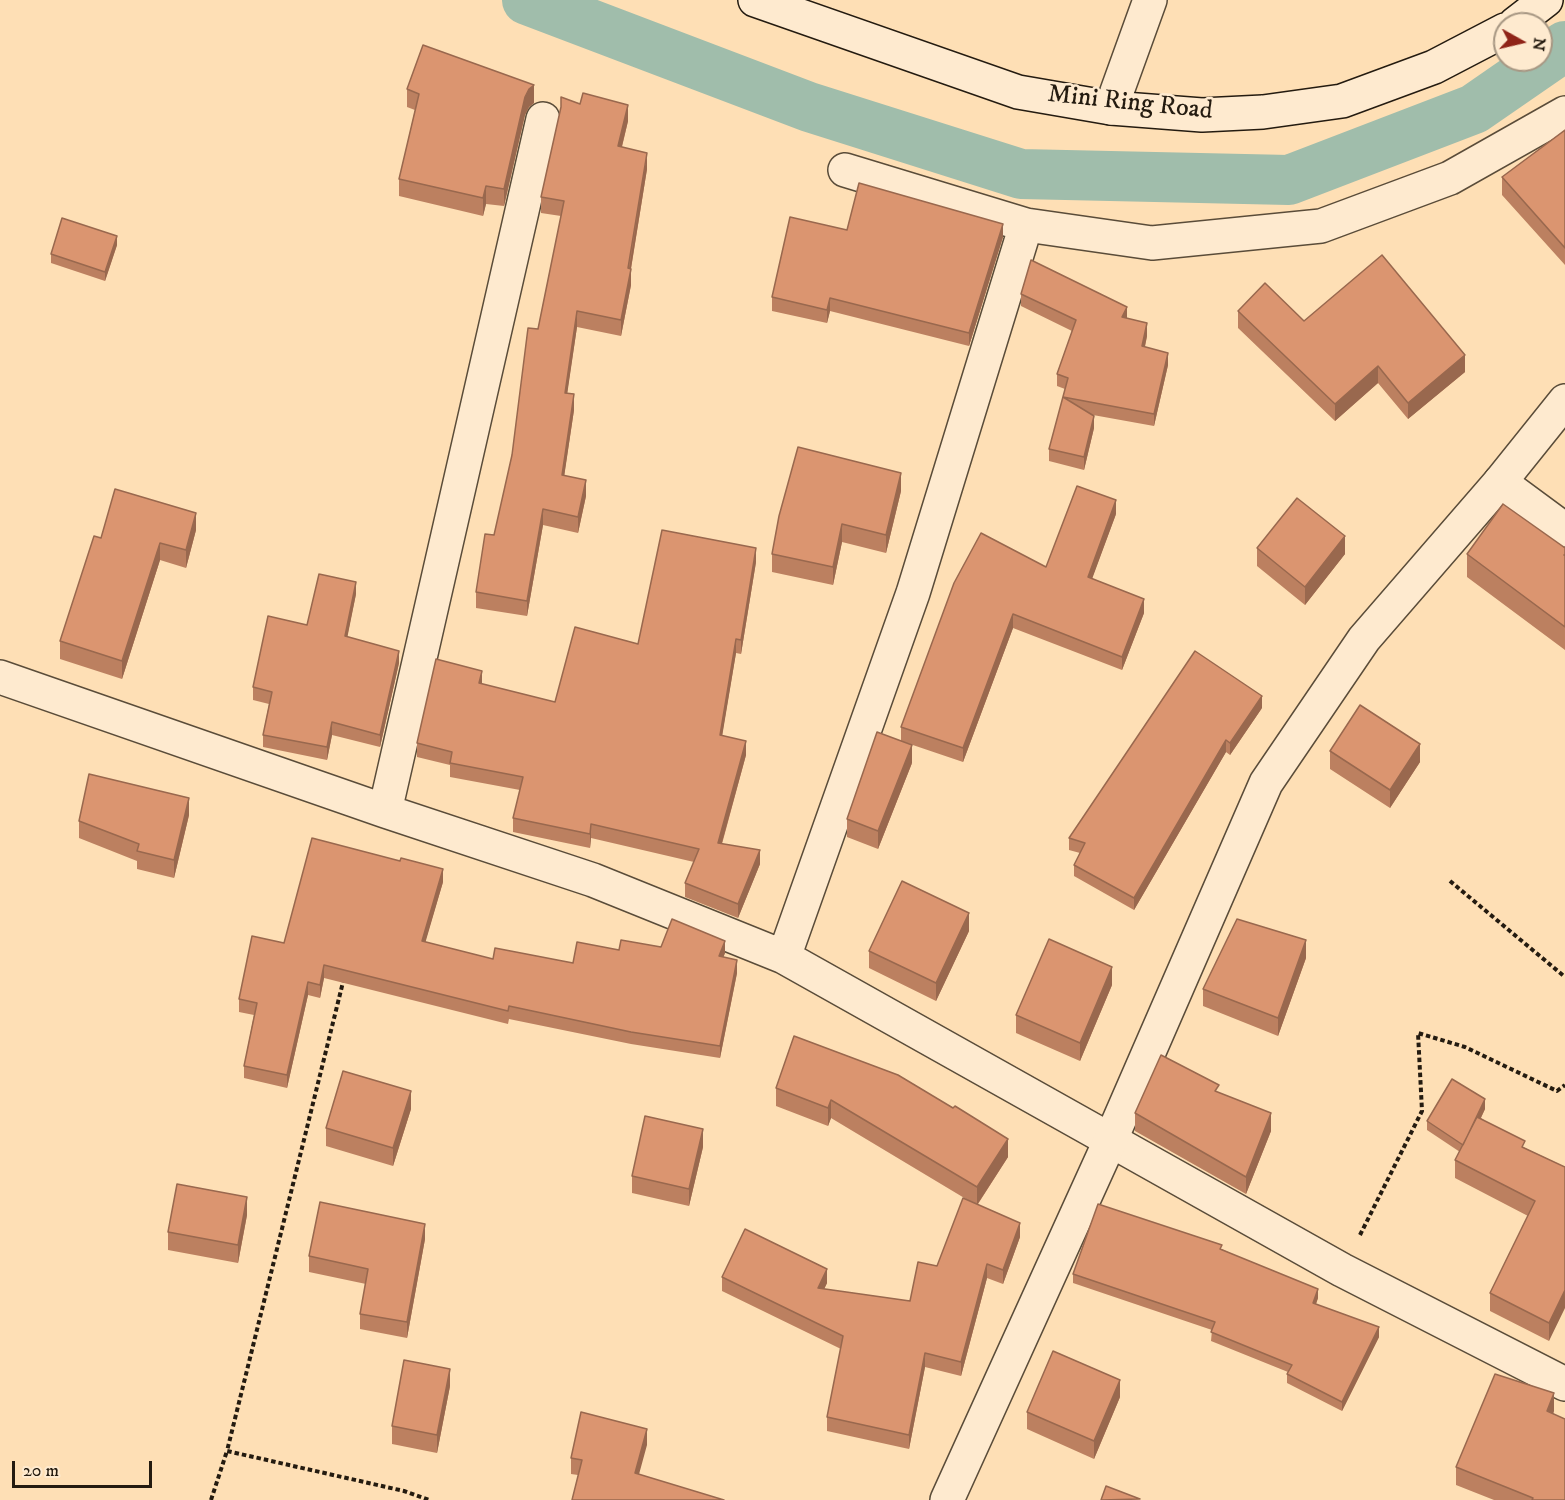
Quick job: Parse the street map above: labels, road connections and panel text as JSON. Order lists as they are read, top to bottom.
{
  "streets": {
    "street": ["Mini Ring Road"]
  },
  "scale_bar": "20 m",
  "north": "right"
}
